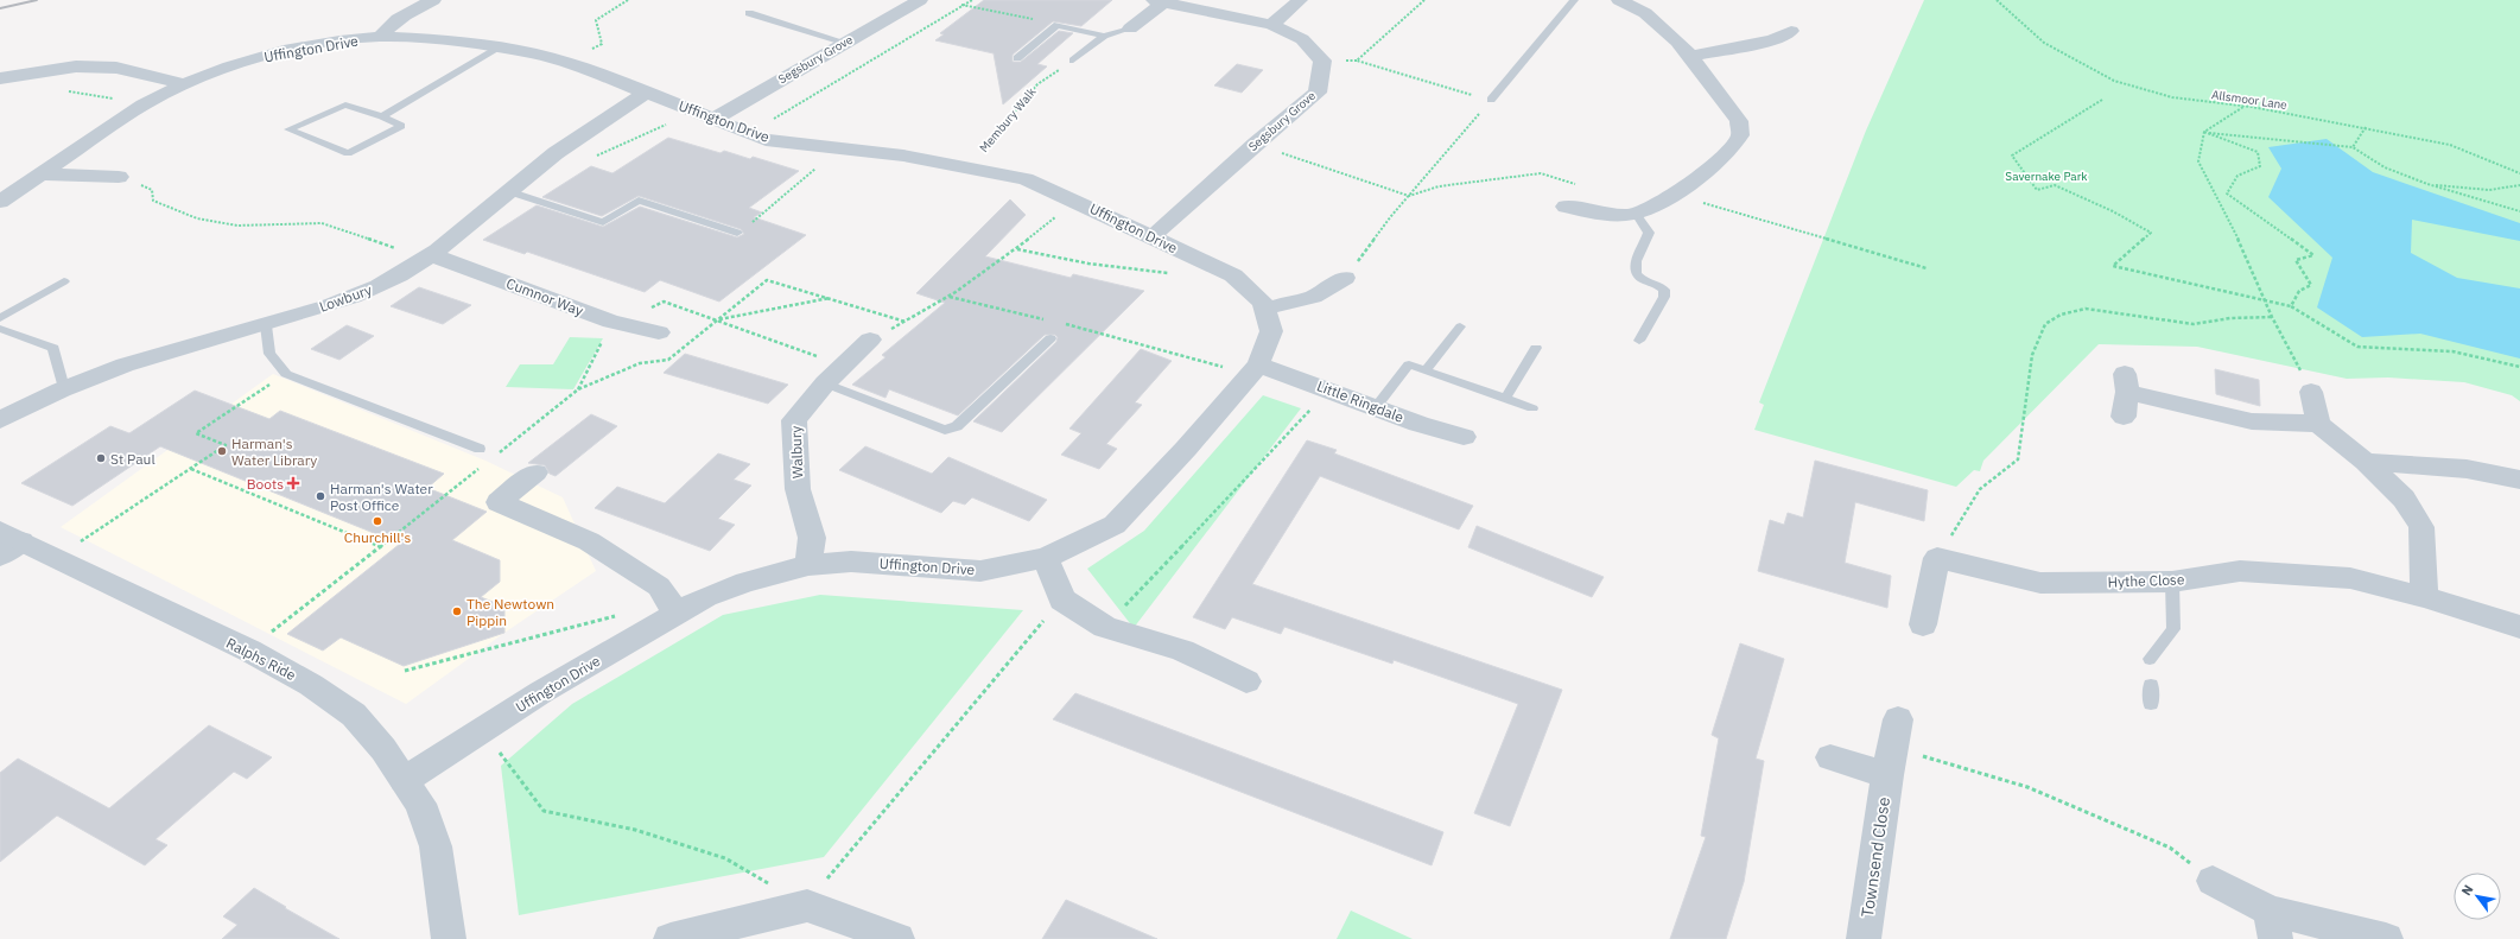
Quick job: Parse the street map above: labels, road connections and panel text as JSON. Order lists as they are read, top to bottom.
{
  "streets": {
    "street": [
      "Uffington Drive",
      "Segsbury Grove",
      "Cumnor Way",
      "Lowbury",
      "Little Ringdale",
      "Walbury",
      "Hythe Close",
      "Ralphs Ride",
      "Townsend Close"
    ],
    "path": ["Allsmoor Lane", "Membury Walk"]
  },
  "crossings": [
    ["Uffington Drive", "Segsbury Grove"],
    ["Uffington Drive", "Membury Walk"],
    ["Uffington Drive", "Lowbury"],
    ["Uffington Drive", "Little Ringdale"],
    ["Uffington Drive", "Walbury"],
    ["Uffington Drive", "Ralphs Ride"],
    ["Cumnor Way", "Lowbury"]
  ],
  "parks": ["Savernake Park"],
  "places": {
    "other": [
      "Harman's Water Library",
      "St Paul",
      "Harman's Water Post Office",
      "Churchill's",
      "The Newtown Pippin"
    ],
    "health": ["Boots"]
  },
  "north": "top left"
}
